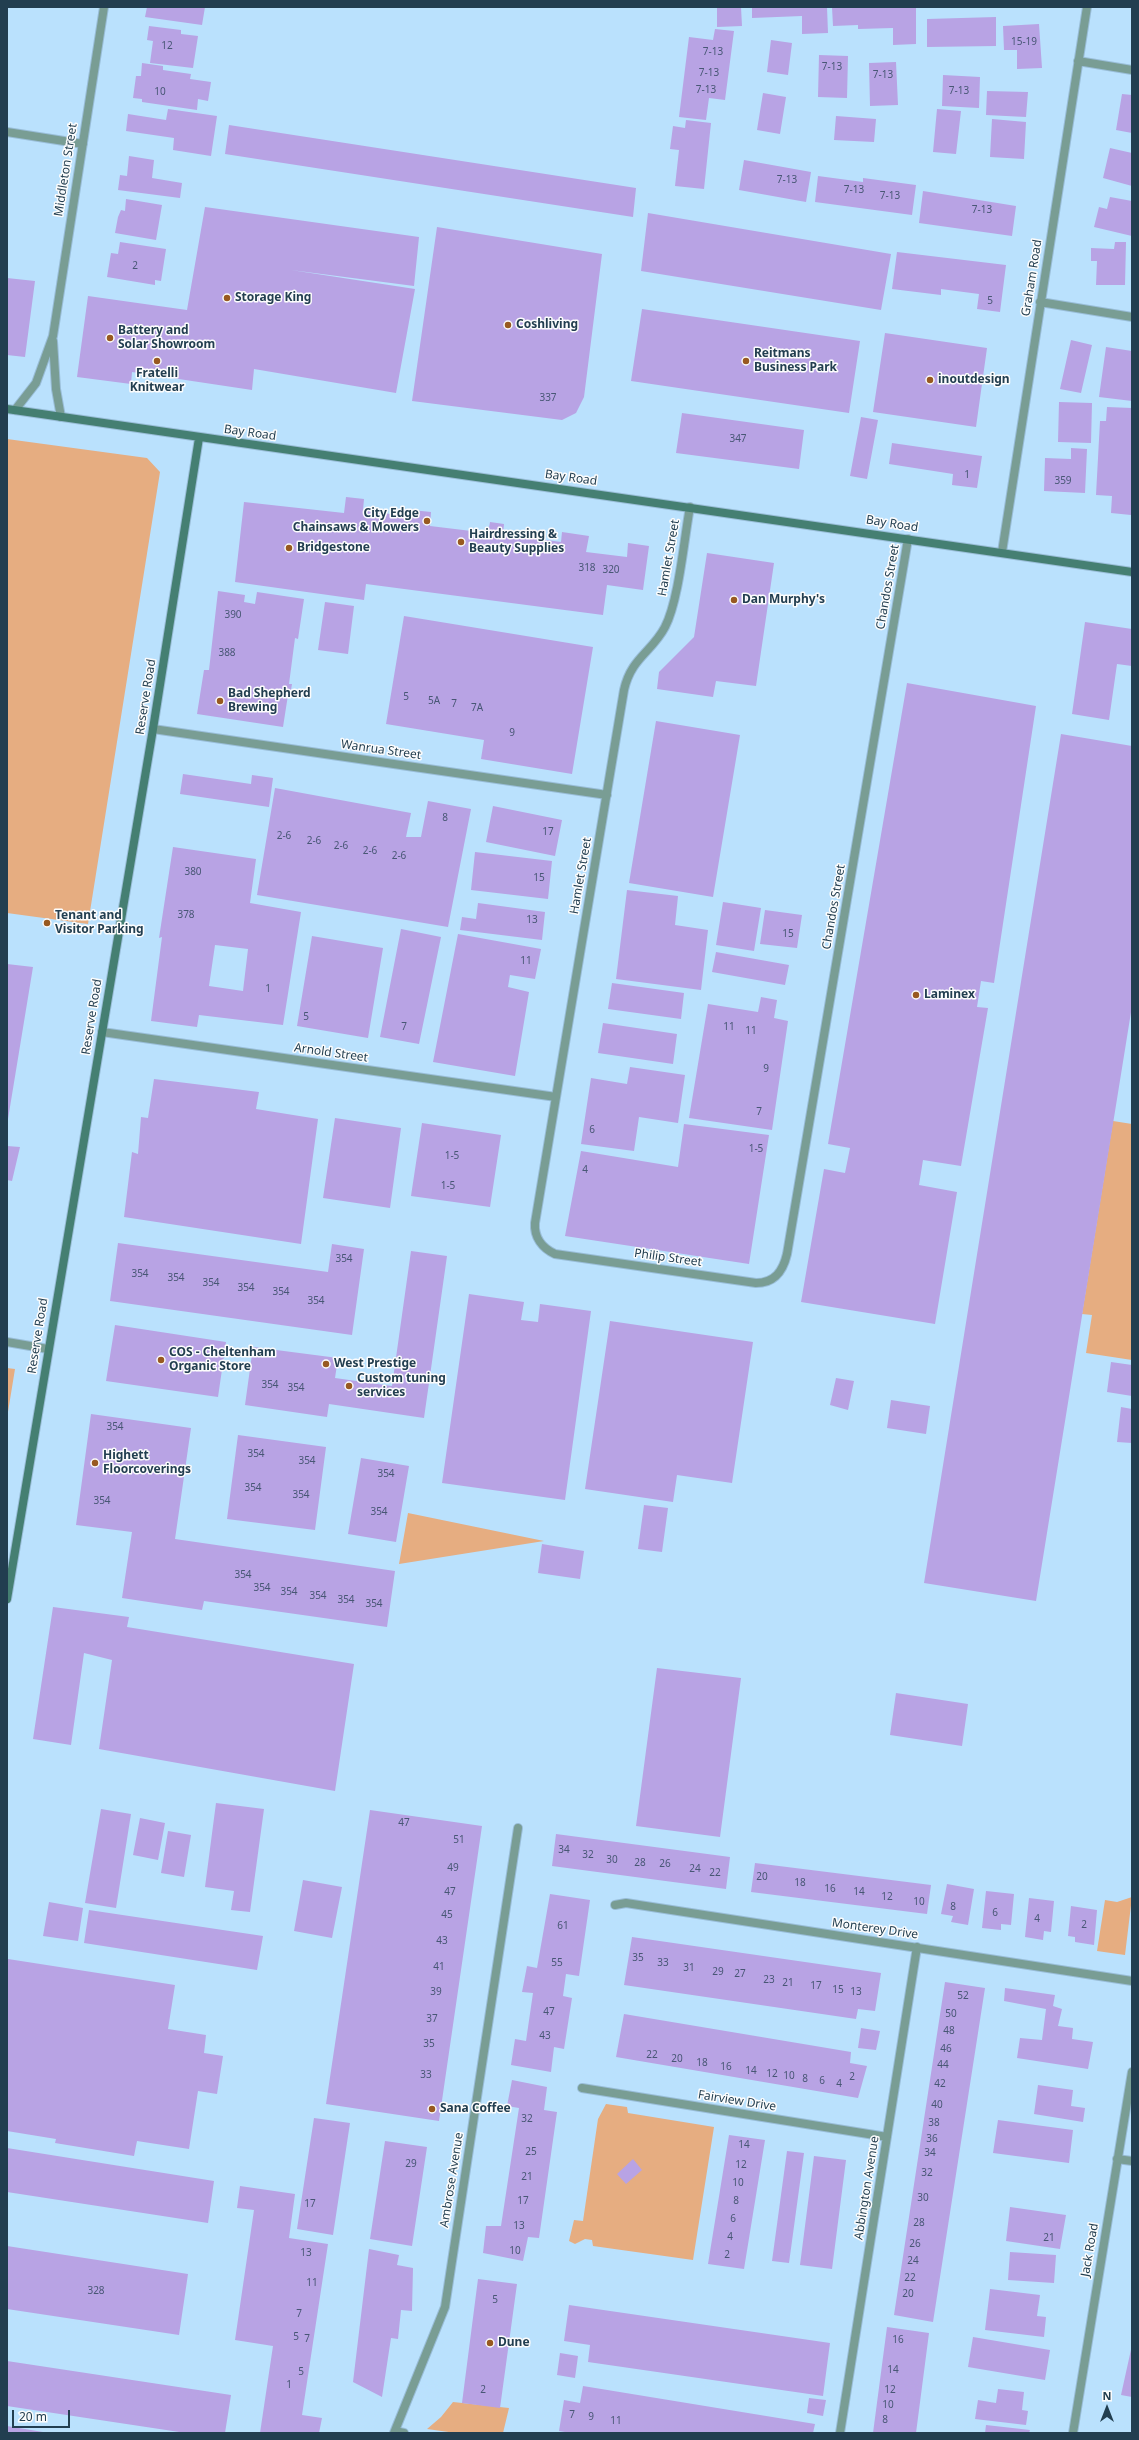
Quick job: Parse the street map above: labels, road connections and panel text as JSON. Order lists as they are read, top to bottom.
{
  "streets": {
    "street": [
      "Middleton Street",
      "Graham Road",
      "Bay Road",
      "Hamlet Street",
      "Chandos Street",
      "Reserve Road",
      "Wanrua Street",
      "Arnold Street",
      "Philip Street",
      "Monterey Drive",
      "Fairview Drive",
      "Ambrose Avenue",
      "Abbington Avenue",
      "Jack Road"
    ]
  },
  "crossings": [
    ["Middleton Street", "Bay Road"],
    ["Graham Road", "Bay Road"],
    ["Bay Road", "Hamlet Street"],
    ["Bay Road", "Chandos Street"],
    ["Bay Road", "Reserve Road"],
    ["Hamlet Street", "Wanrua Street"],
    ["Hamlet Street", "Arnold Street"],
    ["Hamlet Street", "Philip Street"],
    ["Chandos Street", "Philip Street"],
    ["Reserve Road", "Wanrua Street"],
    ["Reserve Road", "Arnold Street"],
    ["Monterey Drive", "Abbington Avenue"],
    ["Fairview Drive", "Abbington Avenue"]
  ],
  "places": [
    "Storage King",
    "Coshliving",
    "Battery and Solar Showroom",
    "Fratelli Knitwear",
    "Reitmans Business Park",
    "inoutdesign",
    "City Edge Chainsaws & Mowers",
    "Hairdressing & Beauty Supplies",
    "Bridgestone",
    "Dan Murphy's",
    "Bad Shepherd Brewing",
    "Tenant and Visitor Parking",
    "Laminex",
    "COS - Cheltenham Organic Store",
    "West Prestige",
    "Custom tuning services",
    "Highett Floorcoverings",
    "Sana Coffee",
    "Dune"
  ],
  "house_numbers": [
    "15-19",
    "12",
    "7-13",
    "7-13",
    "7-13",
    "7-13",
    "7-13",
    "7-13",
    "10",
    "7-13",
    "7-13",
    "7-13",
    "7-13",
    "2",
    "5",
    "337",
    "347",
    "1",
    "359",
    "318",
    "320",
    "390",
    "388",
    "5",
    "5A",
    "7",
    "7A",
    "9",
    "8",
    "17",
    "2-6",
    "2-6",
    "2-6",
    "2-6",
    "2-6",
    "380",
    "15",
    "378",
    "13",
    "15",
    "11",
    "1",
    "5",
    "7",
    "11",
    "11",
    "9",
    "7",
    "6",
    "1-5",
    "1-5",
    "4",
    "1-5",
    "354",
    "354",
    "354",
    "354",
    "354",
    "354",
    "354",
    "354",
    "354",
    "354",
    "354",
    "354",
    "354",
    "354",
    "354",
    "354",
    "354",
    "354",
    "354",
    "354",
    "354",
    "354",
    "354",
    "47",
    "51",
    "34",
    "32",
    "30",
    "28",
    "26",
    "49",
    "24",
    "22",
    "20",
    "18",
    "16",
    "47",
    "14",
    "12",
    "10",
    "8",
    "6",
    "45",
    "4",
    "2",
    "61",
    "43",
    "35",
    "55",
    "33",
    "41",
    "31",
    "29",
    "27",
    "23",
    "21",
    "17",
    "15",
    "39",
    "13",
    "52",
    "47",
    "50",
    "37",
    "48",
    "43",
    "35",
    "46",
    "22",
    "20",
    "18",
    "44",
    "16",
    "14",
    "12",
    "33",
    "10",
    "2",
    "8",
    "6",
    "4",
    "42",
    "40",
    "32",
    "38",
    "36",
    "14",
    "25",
    "34",
    "29",
    "12",
    "32",
    "21",
    "10",
    "30",
    "17",
    "8",
    "17",
    "6",
    "28",
    "13",
    "4",
    "21",
    "26",
    "10",
    "13",
    "2",
    "24",
    "22",
    "11",
    "328",
    "20",
    "5",
    "7",
    "5",
    "7",
    "16",
    "14",
    "5",
    "1",
    "2",
    "12",
    "10",
    "7",
    "9",
    "8",
    "11"
  ],
  "scale_bar": "20 m",
  "north": "top"
}
